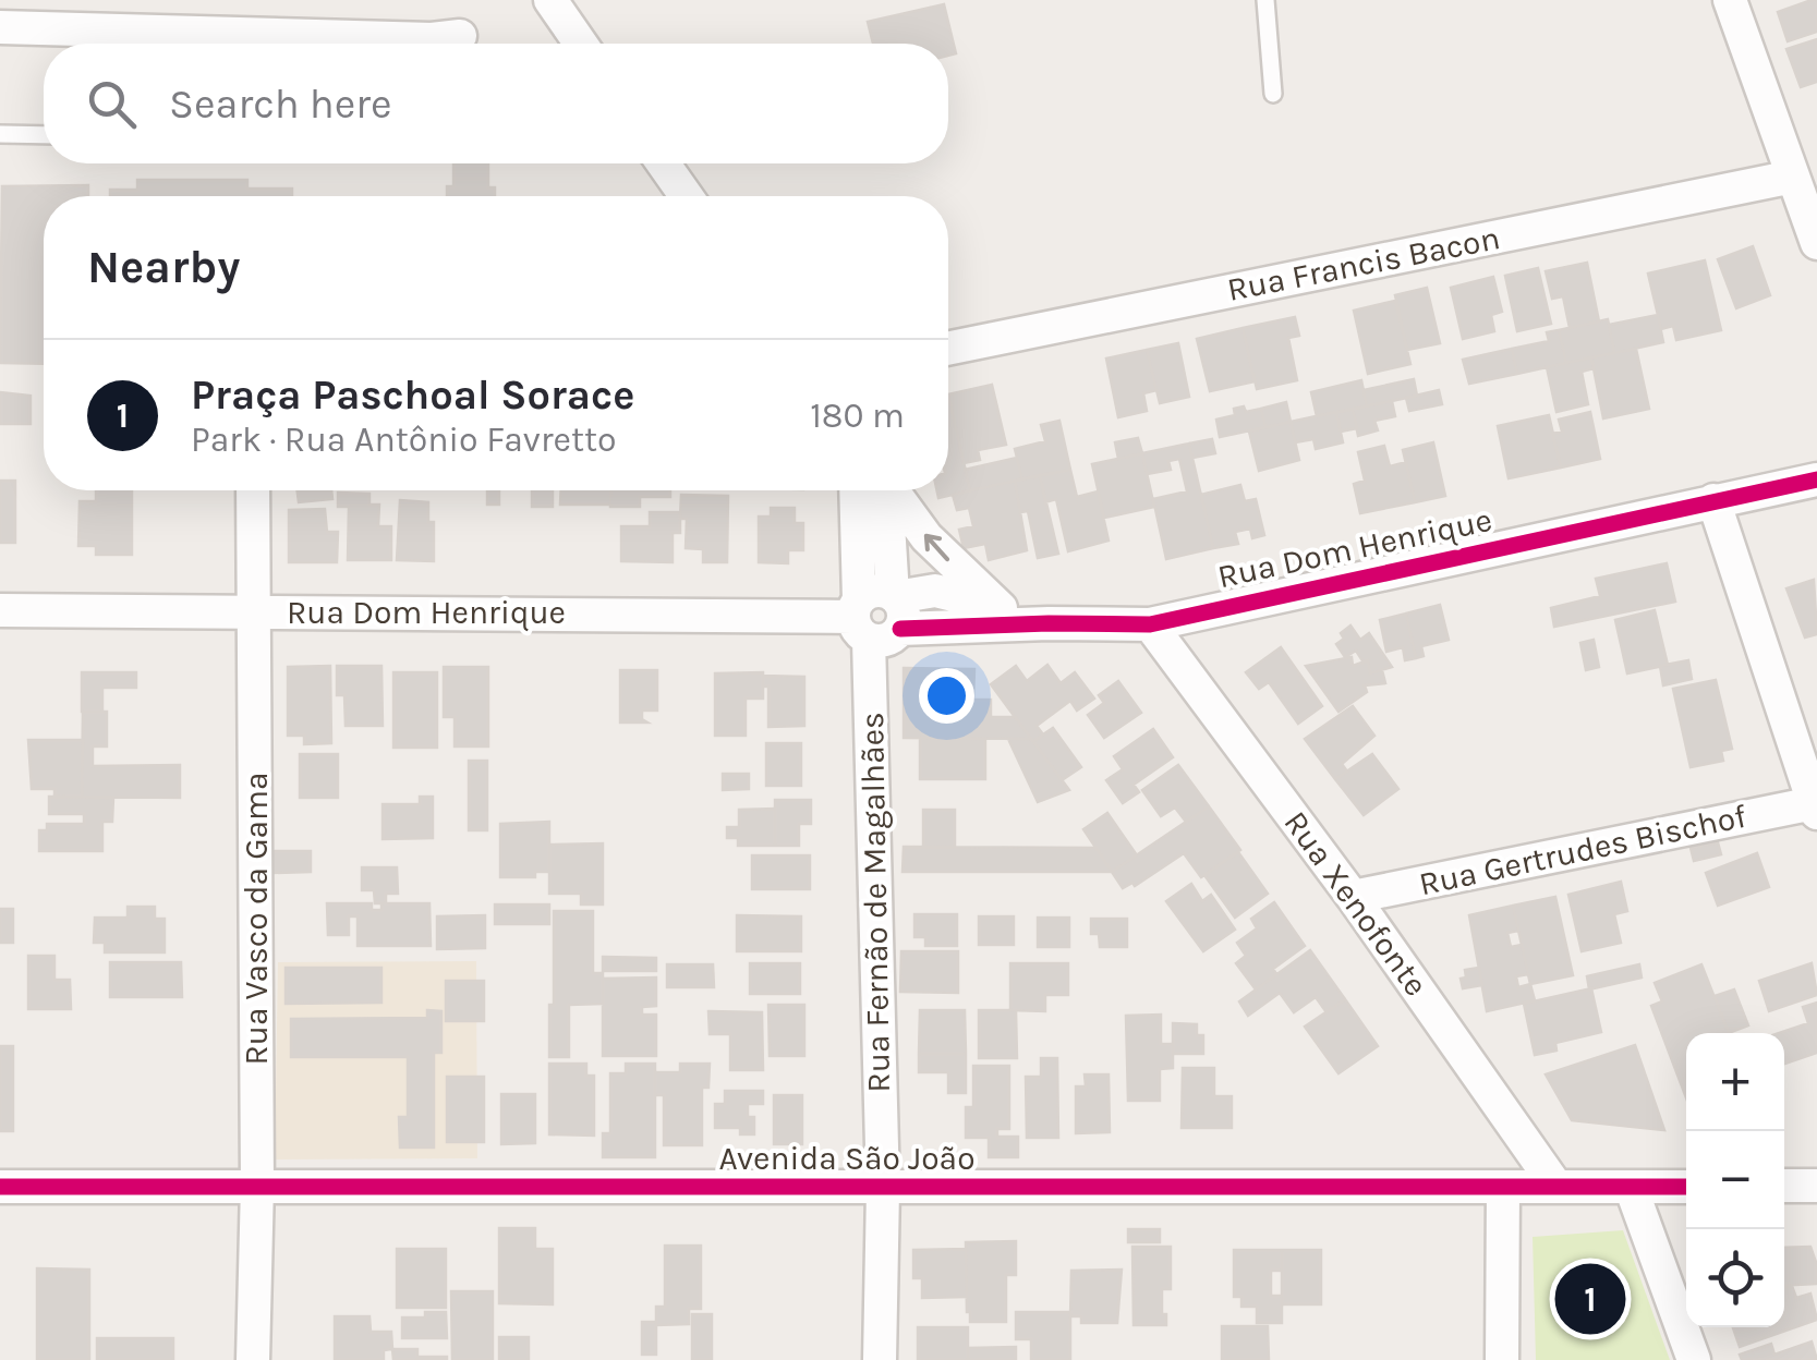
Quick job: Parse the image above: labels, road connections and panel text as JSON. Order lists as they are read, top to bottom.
{
  "streets": {
    "street": [
      "Rua Francis Bacon",
      "Rua Dom Henrique",
      "Rua Gertrudes Bischof",
      "Rua Fernão de Magalhães",
      "Rua Xenofonte",
      "Rua Vasco da Gama",
      "Avenida São João"
    ]
  },
  "crossings": [
    ["Rua Dom Henrique", "Rua Fernão de Magalhães"],
    ["Rua Dom Henrique", "Rua Xenofonte"],
    ["Rua Dom Henrique", "Rua Vasco da Gama"],
    ["Rua Gertrudes Bischof", "Rua Xenofonte"],
    ["Rua Fernão de Magalhães", "Avenida São João"],
    ["Rua Xenofonte", "Avenida São João"],
    ["Rua Vasco da Gama", "Avenida São João"]
  ],
  "page": {
    "search": "Search here",
    "heading": "Nearby",
    "list": [
      {
        "mark": "1",
        "name": "Praça Paschoal Sorace",
        "note": "Park · Rua Antônio Favretto",
        "value": "180 m"
      }
    ],
    "map_buttons": ["+", "−"],
    "pins": "1"
  }
}
